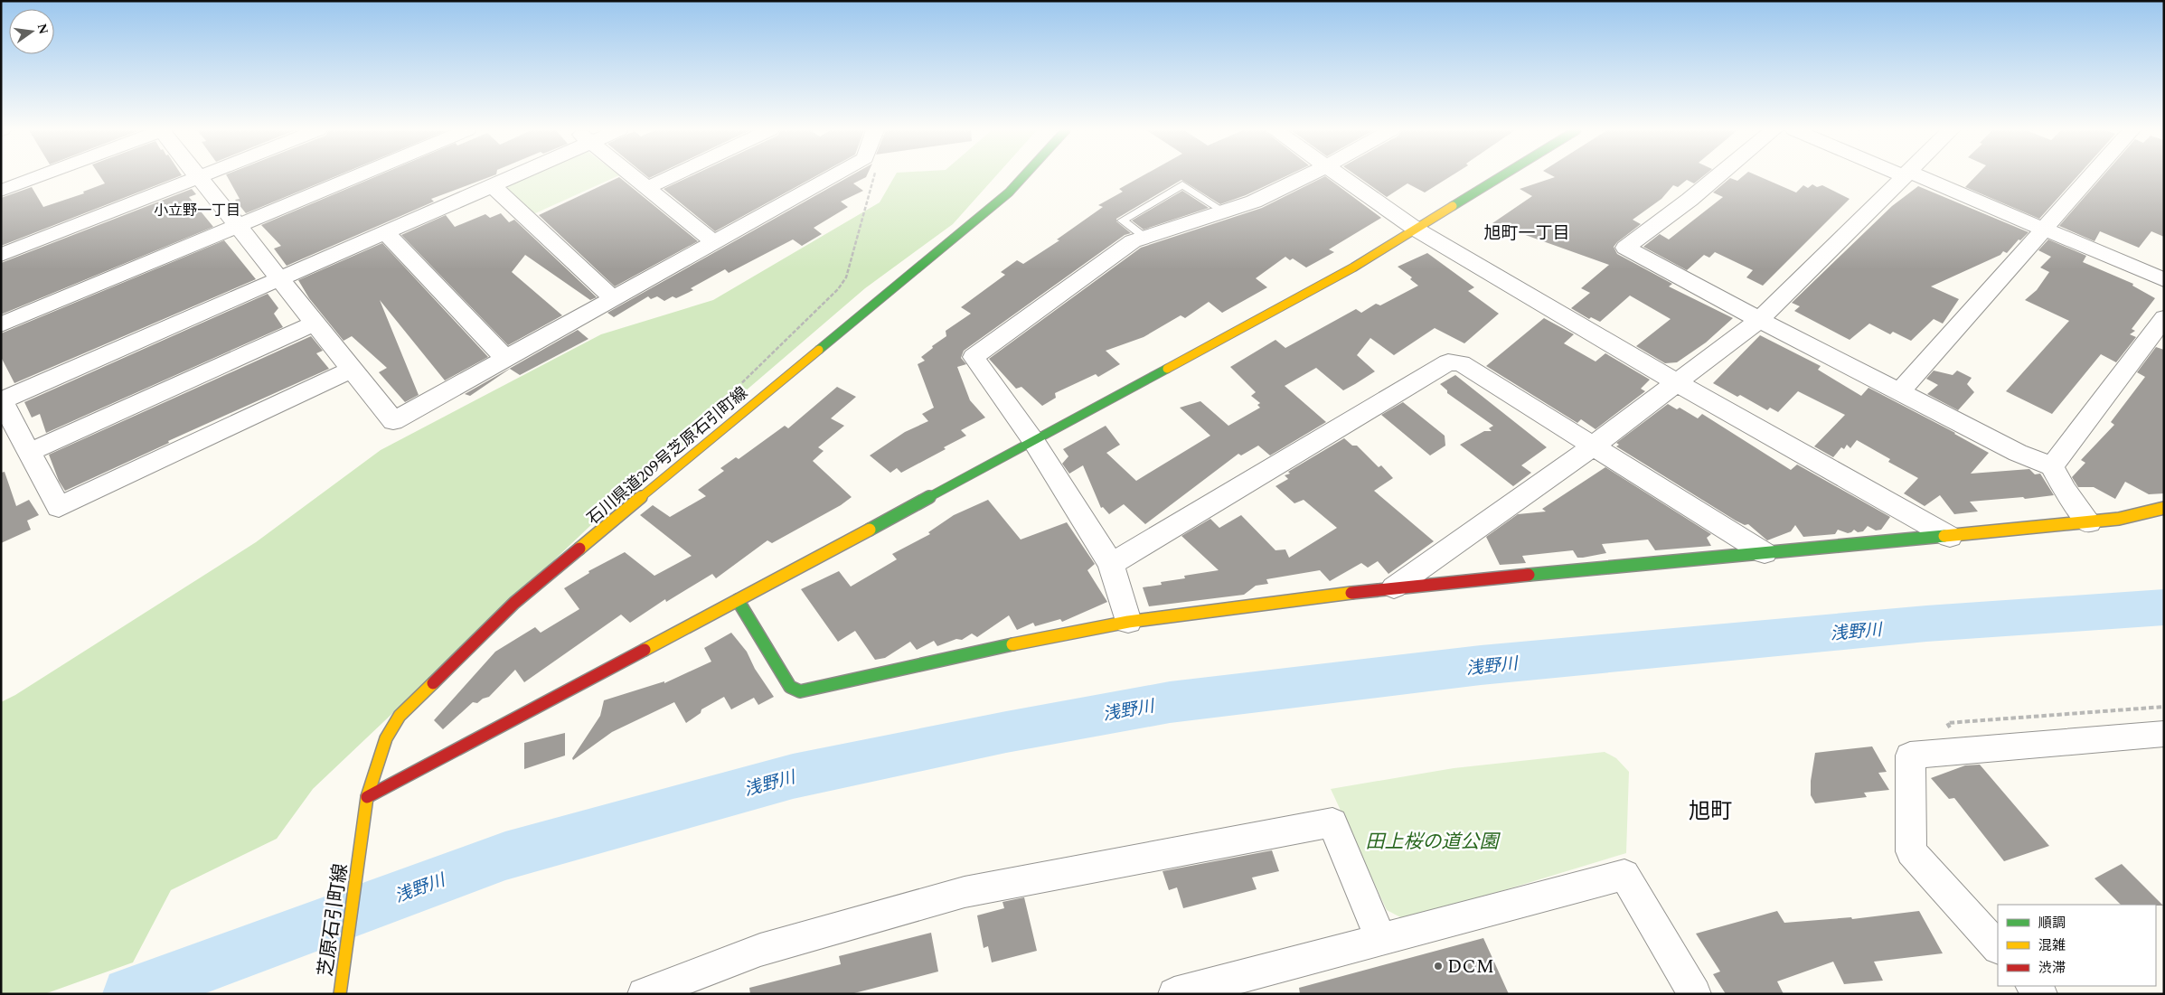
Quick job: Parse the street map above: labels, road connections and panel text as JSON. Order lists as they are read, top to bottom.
{
  "streets": {
    "street": ["石川県道209号芝原石引町線", "芝原石引町線"]
  },
  "crossings": [
    ["石川県道209号芝原石引町線", "芝原石引町線"]
  ],
  "districts": ["小立野一丁目", "旭町一丁目", "旭町"],
  "water": ["浅野川"],
  "parks": ["田上桜の道公園"],
  "places": ["DCM"],
  "legend": ["順調", "混雑", "渋滞"],
  "north": "right"
}
